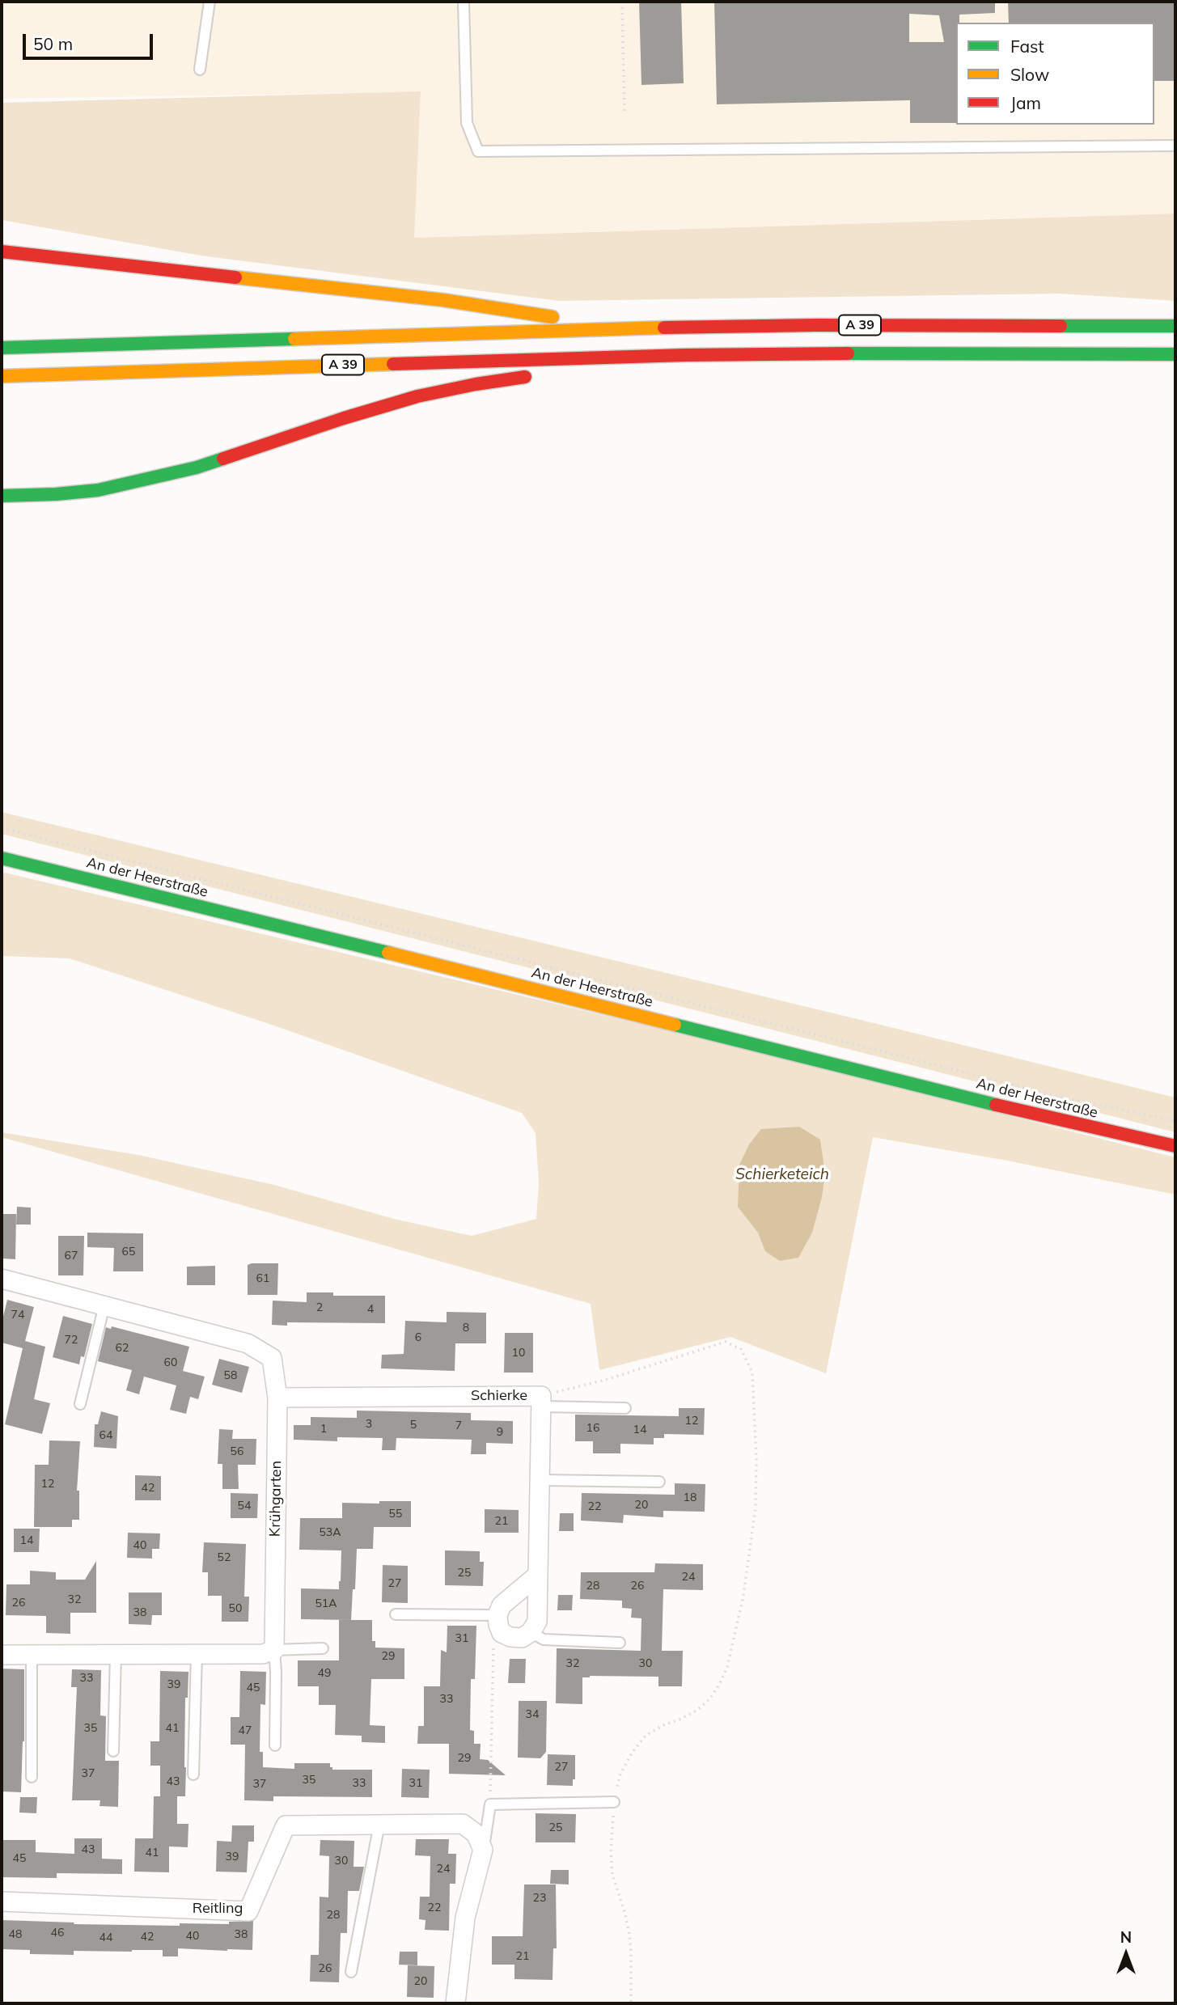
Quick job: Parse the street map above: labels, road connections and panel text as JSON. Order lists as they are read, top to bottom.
{
  "streets": {
    "main road": ["A 39", "An der Heerstraße"],
    "street": ["Schierke", "Krühgarten", "Reitling"]
  },
  "crossings": [
    ["Schierke", "Krühgarten"]
  ],
  "water": ["Schierketeich"],
  "house_numbers": [
    "65",
    "67",
    "61",
    "2",
    "4",
    "74",
    "8",
    "6",
    "72",
    "62",
    "10",
    "60",
    "58",
    "12",
    "3",
    "5",
    "7",
    "16",
    "1",
    "14",
    "9",
    "64",
    "56",
    "12",
    "42",
    "18",
    "20",
    "54",
    "22",
    "55",
    "21",
    "53A",
    "14",
    "40",
    "52",
    "25",
    "24",
    "27",
    "28",
    "26",
    "32",
    "26",
    "51A",
    "50",
    "38",
    "31",
    "29",
    "32",
    "30",
    "49",
    "33",
    "39",
    "45",
    "33",
    "34",
    "35",
    "41",
    "47",
    "29",
    "27",
    "37",
    "35",
    "43",
    "33",
    "31",
    "37",
    "25",
    "43",
    "41",
    "39",
    "45",
    "30",
    "24",
    "23",
    "22",
    "28",
    "46",
    "48",
    "38",
    "40",
    "42",
    "44",
    "21",
    "26",
    "20"
  ],
  "legend": ["Fast", "Slow", "Jam"],
  "scale_bar": "50 m",
  "north": "top"
}
